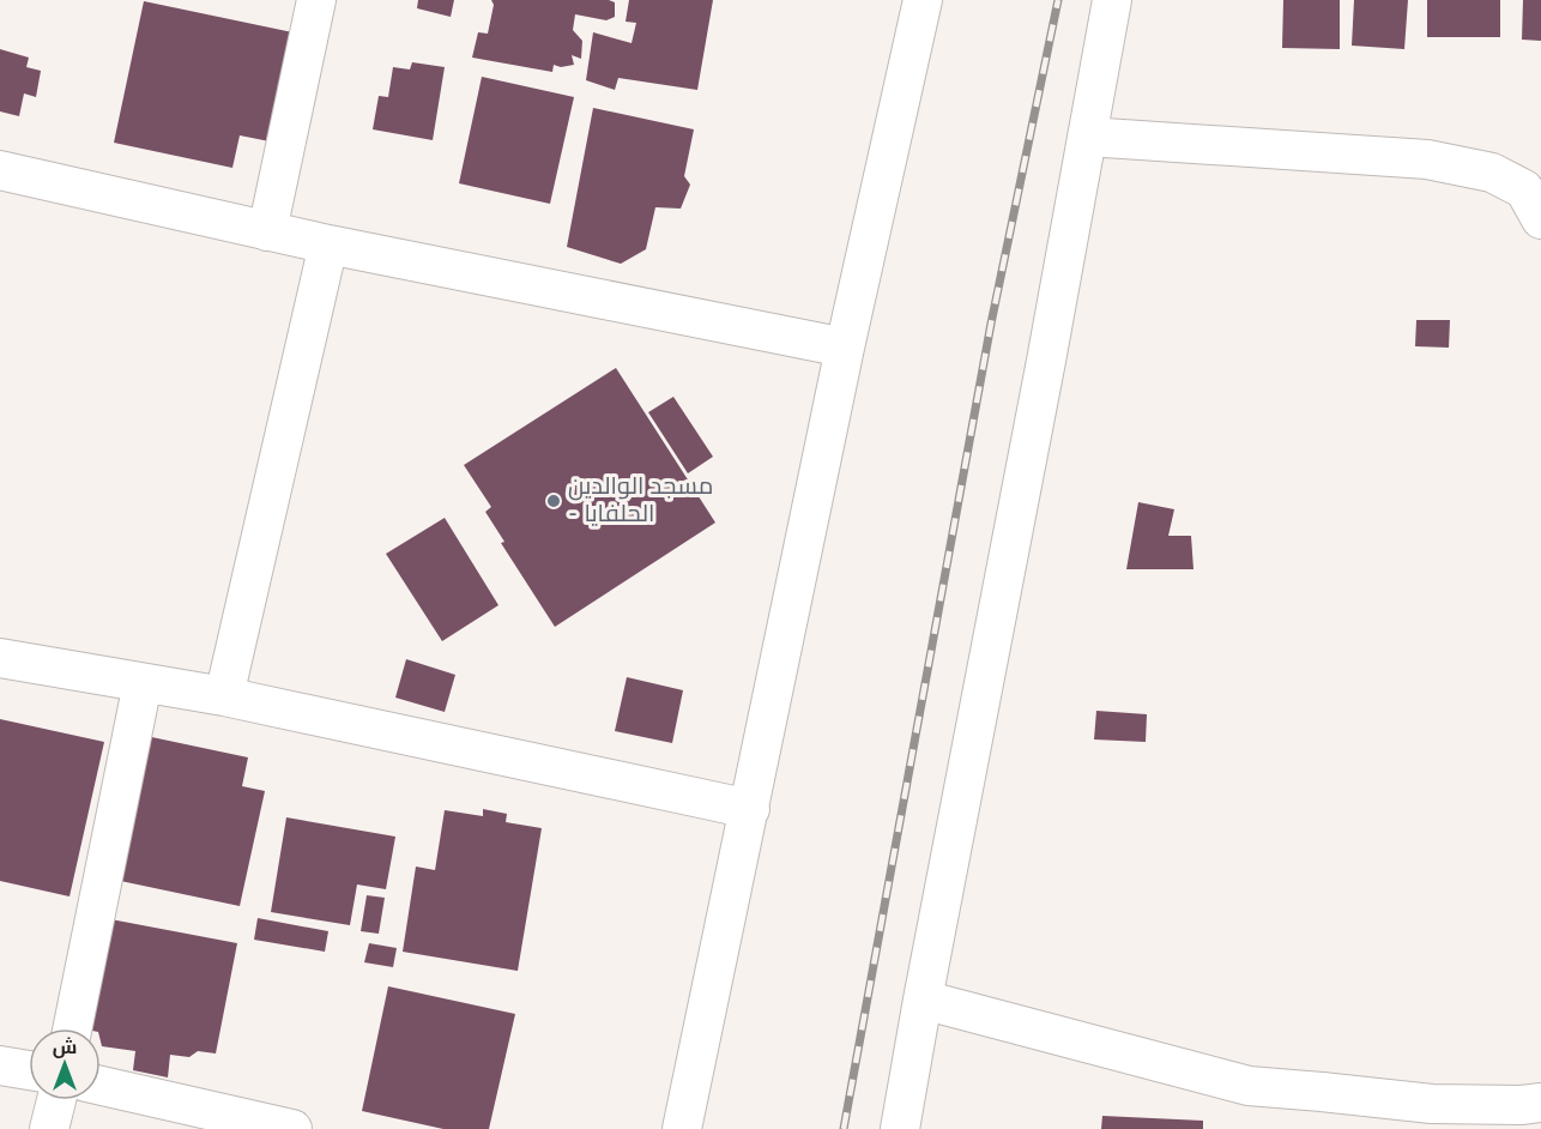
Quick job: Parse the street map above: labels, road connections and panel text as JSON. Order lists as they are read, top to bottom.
{
  "places": ["مسجد الوالدين - الحلفايا"],
  "north": "top"
}
